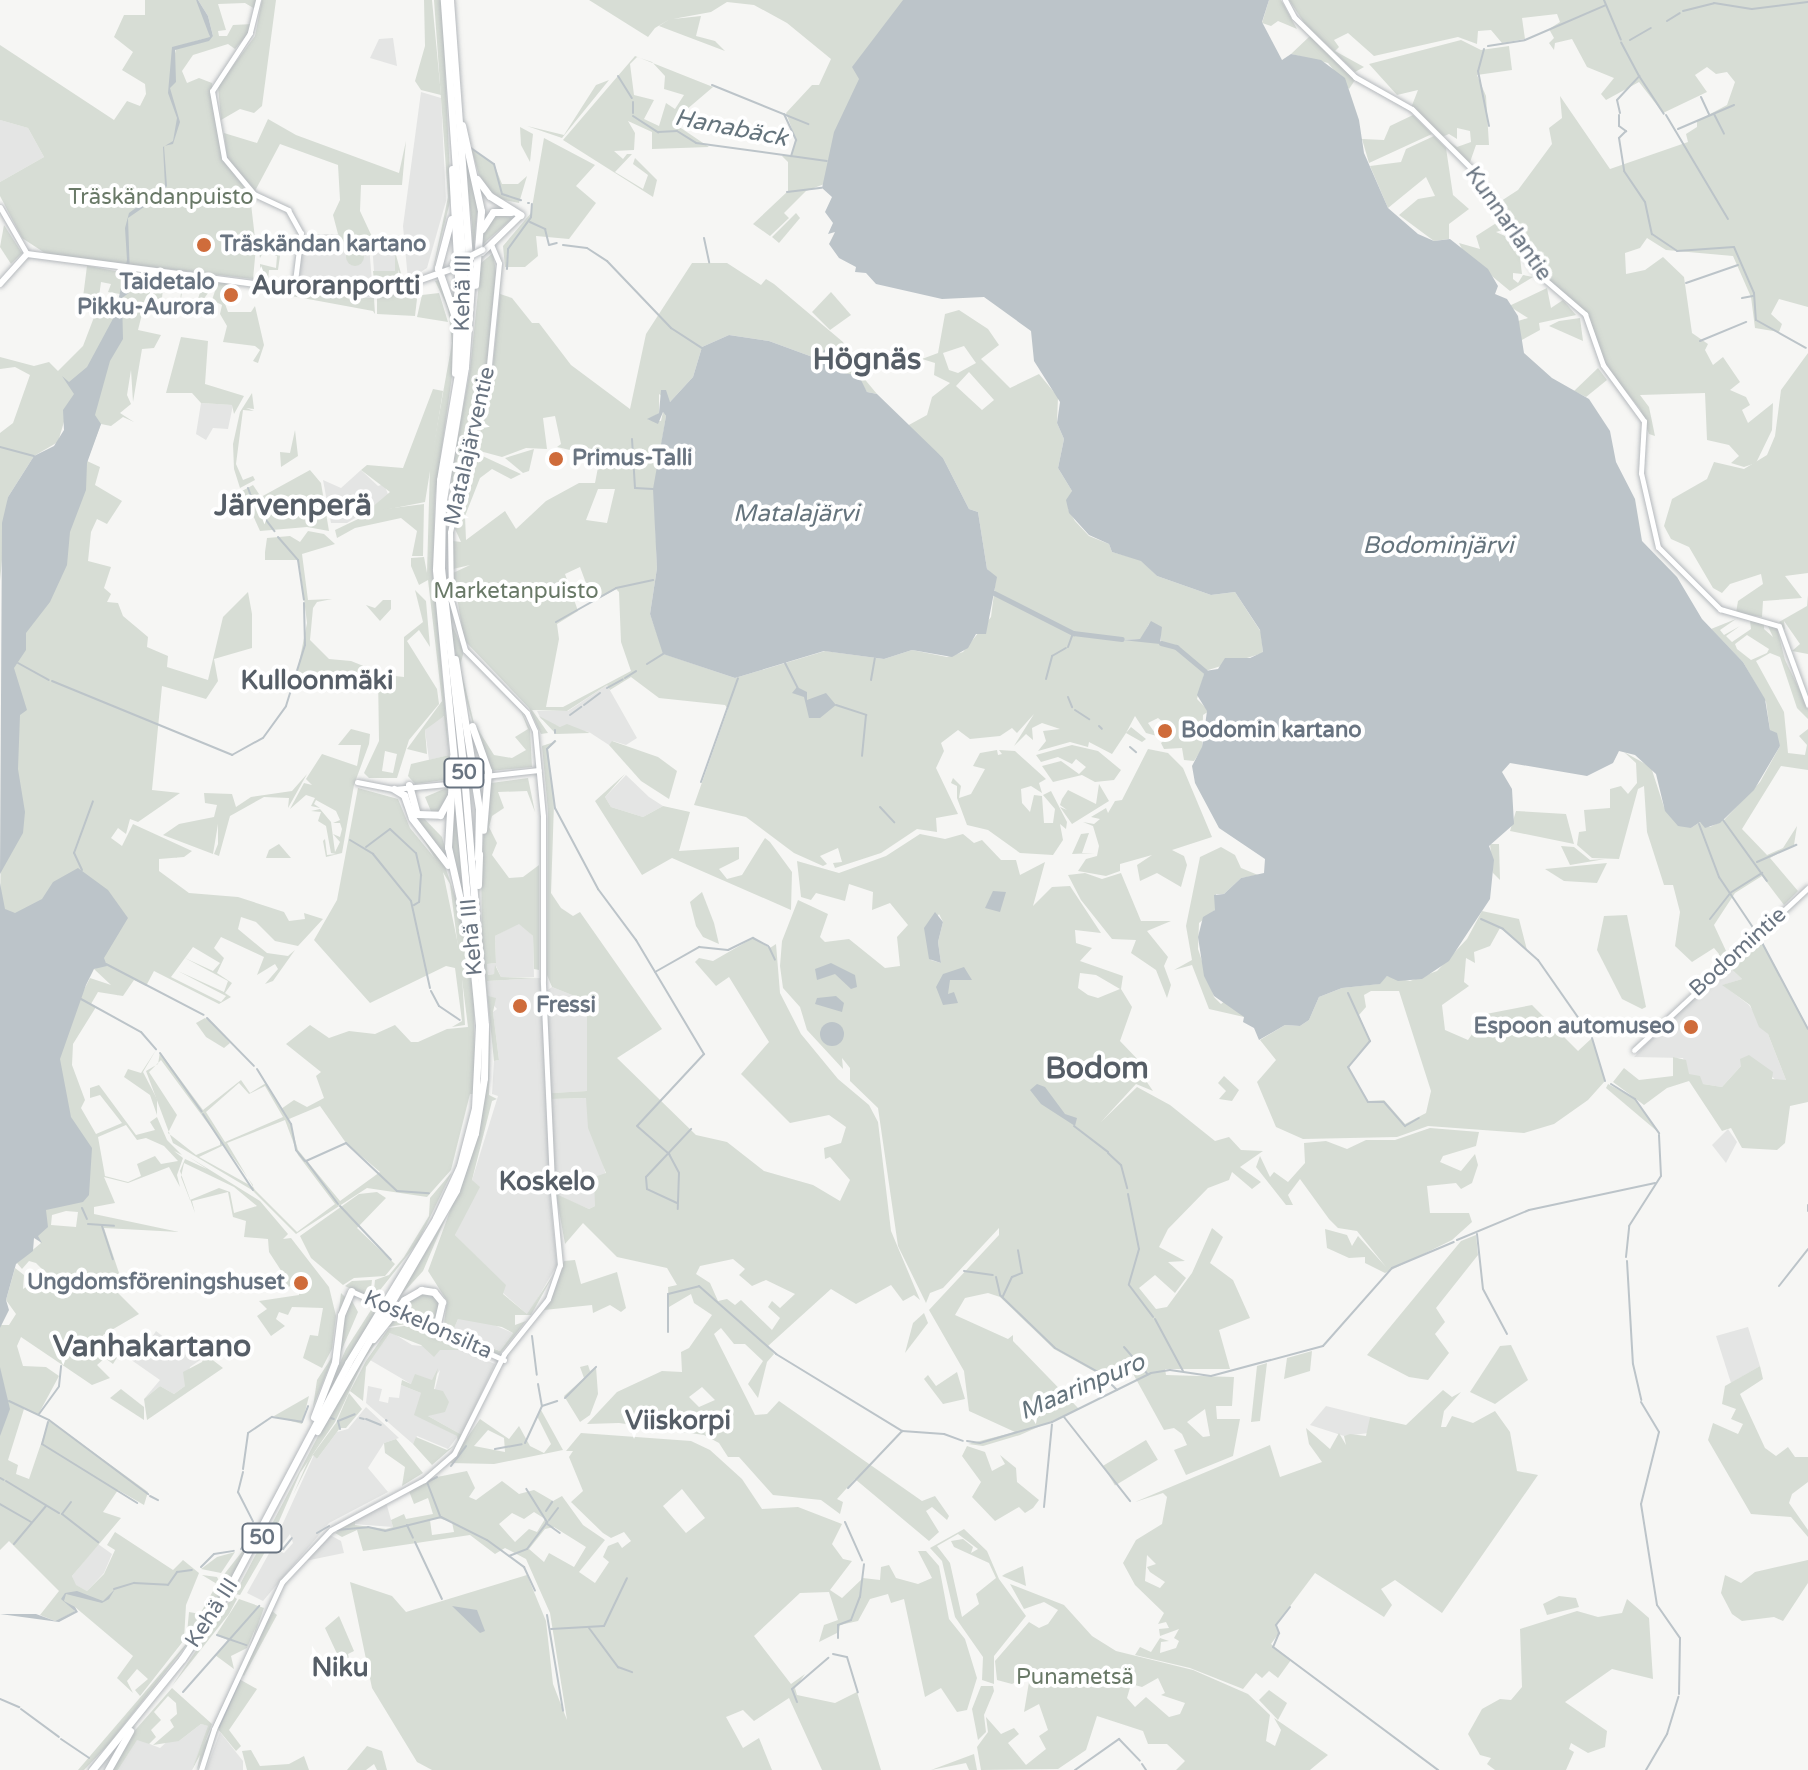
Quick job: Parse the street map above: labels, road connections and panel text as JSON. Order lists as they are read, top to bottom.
{
  "streets": {
    "highway": ["Kehä III", "50"],
    "main road": [
      "Kunnarlantie",
      "Matalajärventie",
      "Bodomintie",
      "Koskelonsilta"
    ]
  },
  "crossings": [
    ["Matalajärventie", "Koskelonsilta"]
  ],
  "districts": [
    "Auroranportti",
    "Högnäs",
    "Järvenperä",
    "Kulloonmäki",
    "Bodom",
    "Koskelo",
    "Vanhakartano",
    "Viiskorpi",
    "Niku"
  ],
  "water": [
    "Hanabäck",
    "Matalajärvi",
    "Bodominjärvi",
    "Maarinpuro"
  ],
  "parks": ["Träskändanpuisto", "Marketanpuisto", "Punametsä"],
  "places": [
    "Träskändan kartano",
    "Taidetalo Pikku-Aurora",
    "Primus-Talli",
    "Bodomin kartano",
    "Fressi",
    "Espoon automuseo",
    "Ungdomsföreningshuset"
  ]
}
